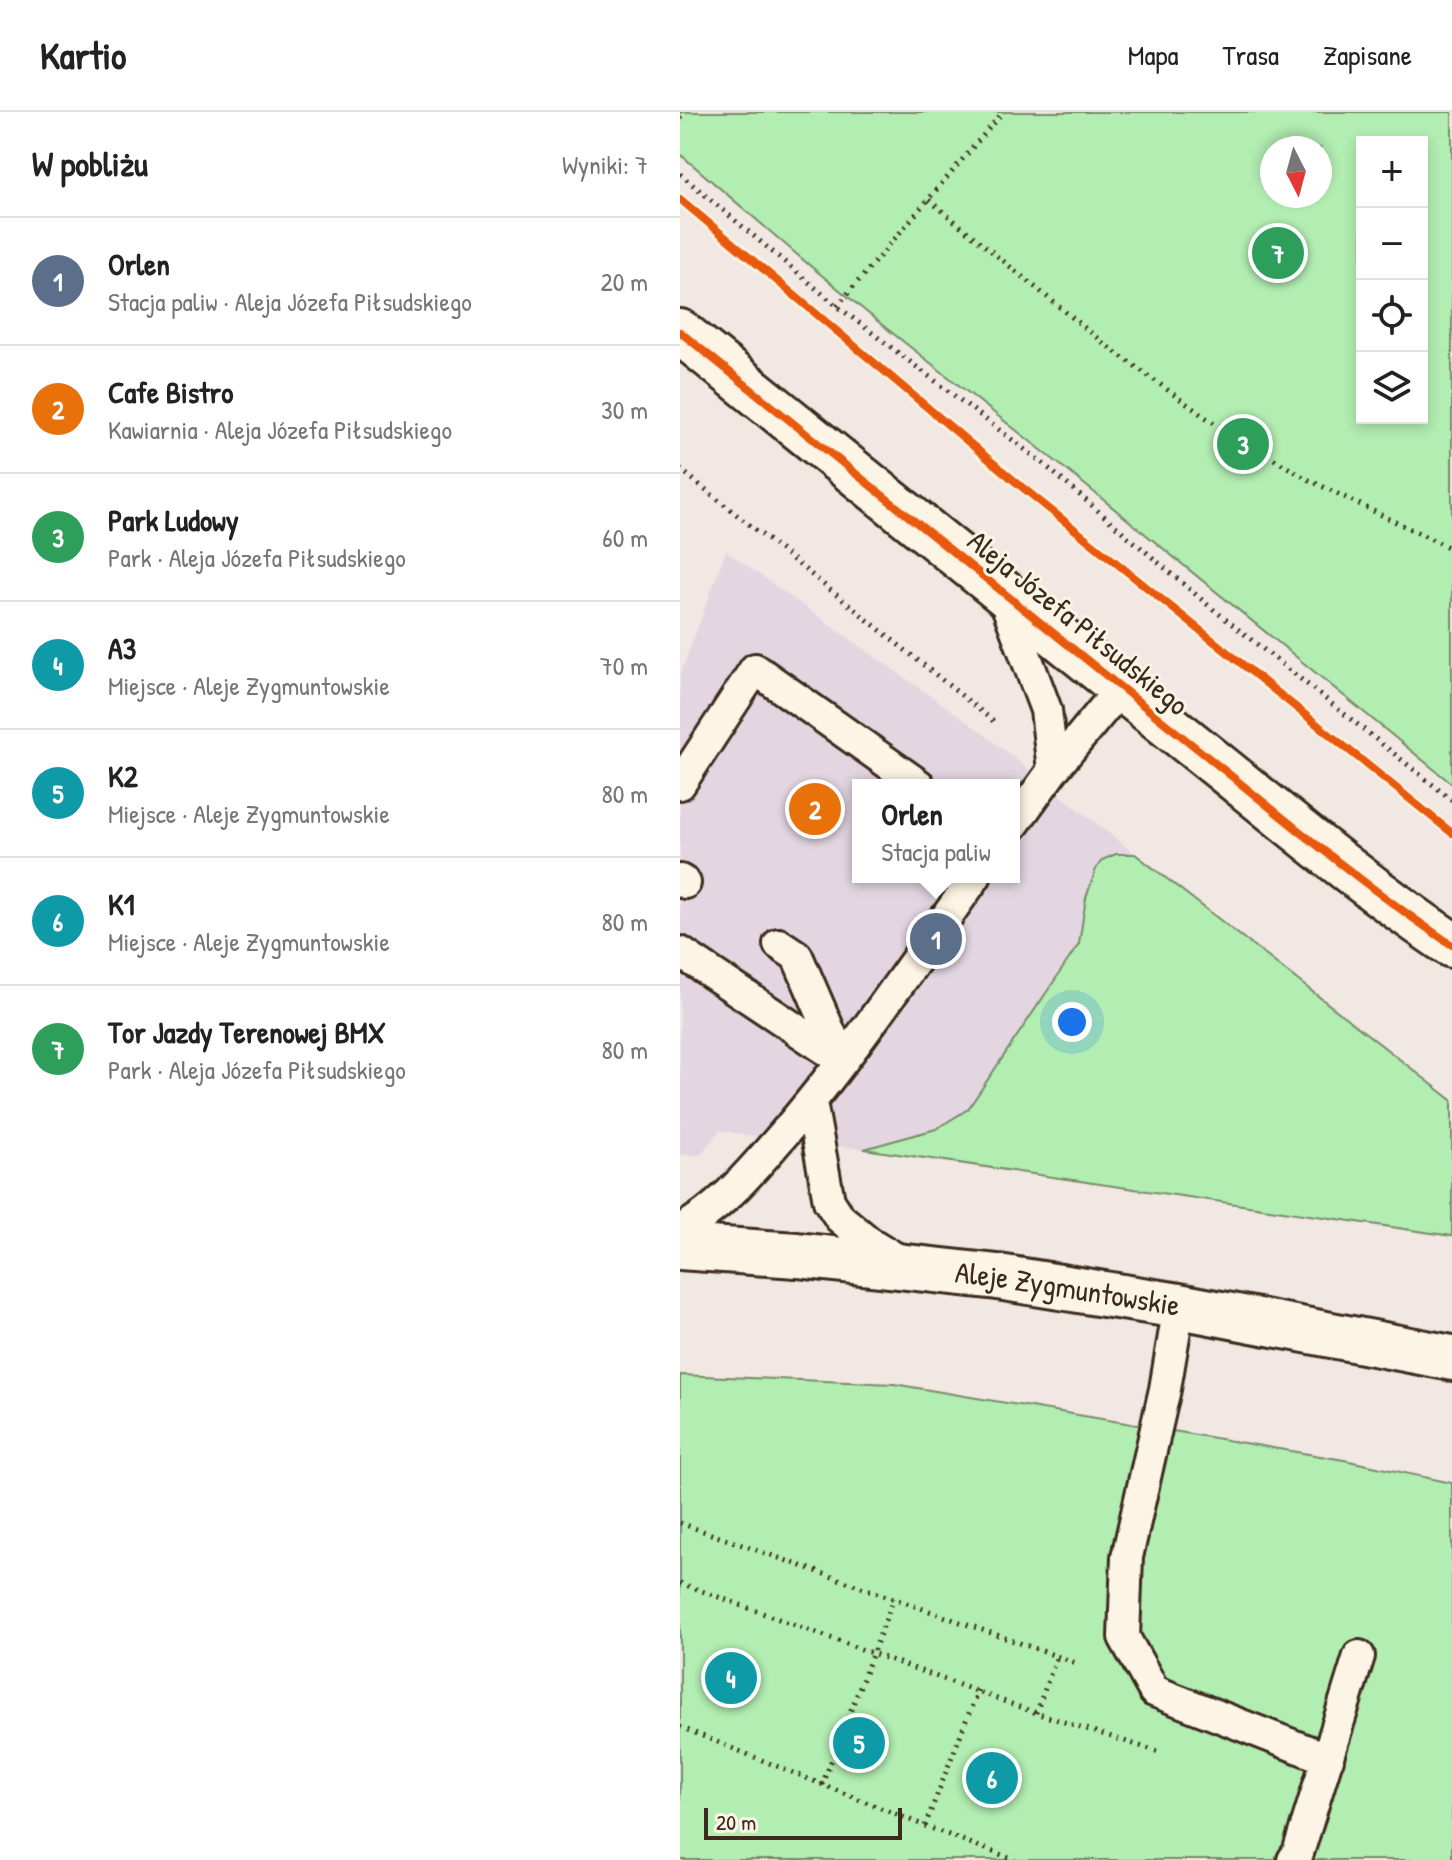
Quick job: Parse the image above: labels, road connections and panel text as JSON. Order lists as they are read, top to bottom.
{
  "streets": {
    "street": ["Aleja Józefa Piłsudskiego", "Aleje Zygmuntowskie"]
  },
  "scale_bar": "20 m",
  "north": "bottom",
  "page": {
    "header": "Kartio",
    "nav": ["Mapa", "Trasa", "Zapisane"],
    "heading": ["W pobliżu", "Wyniki: 7"],
    "map_buttons": ["+", "−"],
    "list": [
      {
        "mark": "1",
        "name": "Orlen",
        "note": "Stacja paliw · Aleja Józefa Piłsudskiego",
        "value": "20 m"
      },
      {
        "mark": "2",
        "name": "Cafe Bistro",
        "note": "Kawiarnia · Aleja Józefa Piłsudskiego",
        "value": "30 m"
      },
      {
        "mark": "3",
        "name": "Park Ludowy",
        "note": "Park · Aleja Józefa Piłsudskiego",
        "value": "60 m"
      },
      {
        "mark": "4",
        "name": "A3",
        "note": "Miejsce · Aleje Zygmuntowskie",
        "value": "70 m"
      },
      {
        "mark": "5",
        "name": "K2",
        "note": "Miejsce · Aleje Zygmuntowskie",
        "value": "80 m"
      },
      {
        "mark": "6",
        "name": "K1",
        "note": "Miejsce · Aleje Zygmuntowskie",
        "value": "80 m"
      },
      {
        "mark": "7",
        "name": "Tor Jazdy Terenowej BMX",
        "note": "Park · Aleja Józefa Piłsudskiego",
        "value": "80 m"
      }
    ],
    "pins": [
      "7",
      "3",
      "2",
      "1",
      "4",
      "5",
      "6"
    ],
    "popup": ["Orlen", "Stacja paliw"],
    "scale": "20 m"
  }
}
